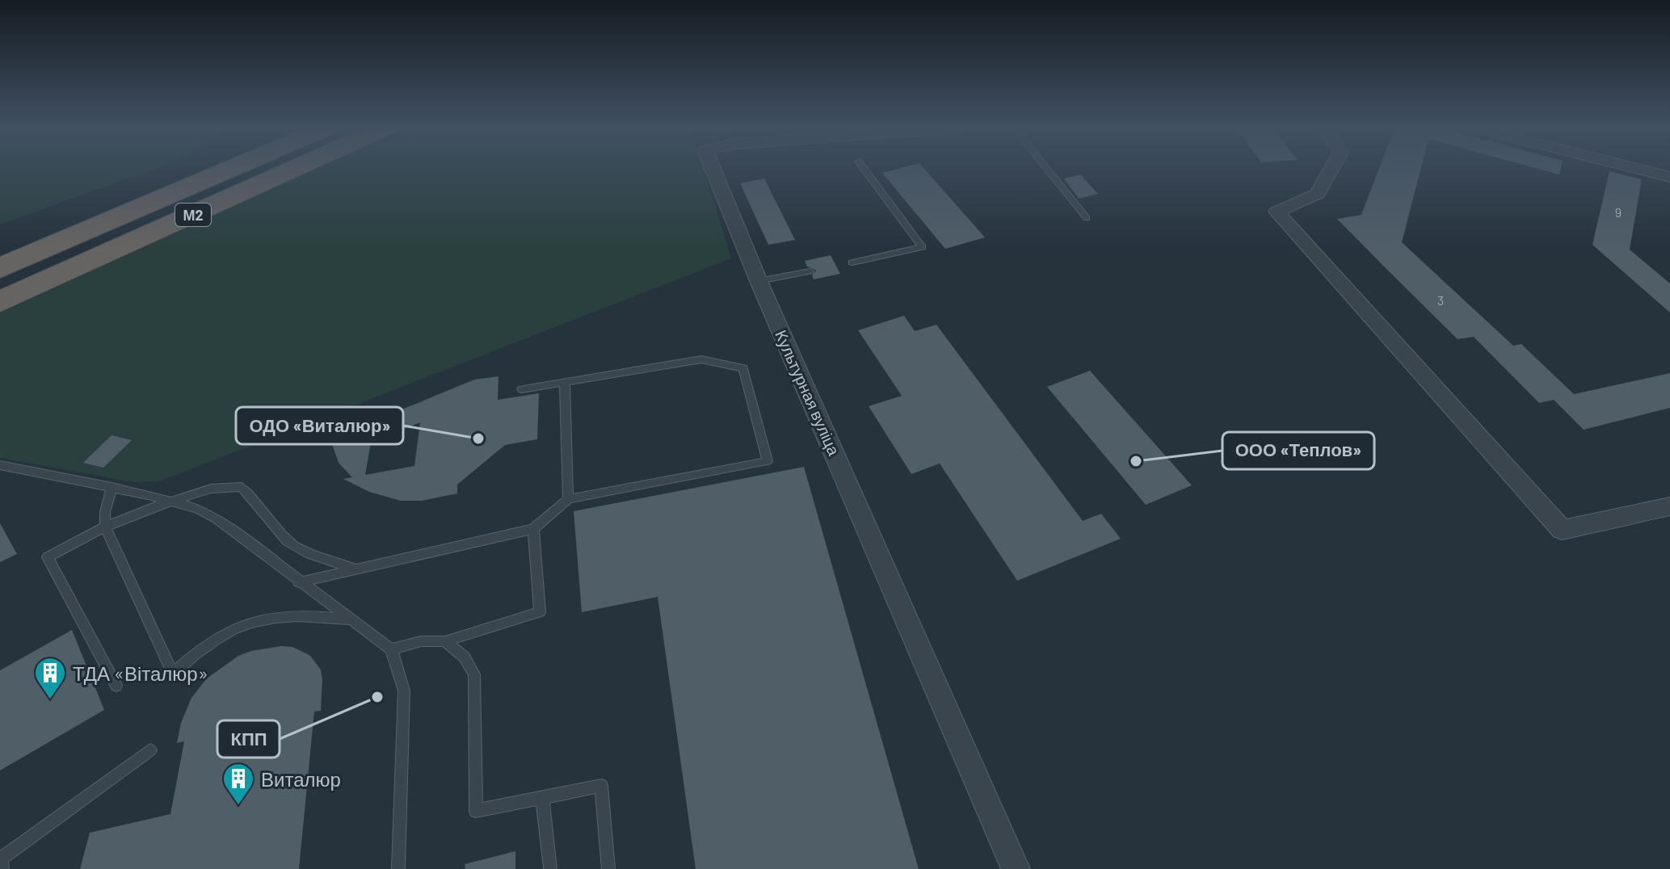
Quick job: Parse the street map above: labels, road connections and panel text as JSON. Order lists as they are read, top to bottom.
{
  "streets": {
    "highway": ["М2"],
    "street": ["Культурная вуліца"]
  },
  "places": {
    "other": ["ОДО «Виталюр»", "ООО «Теплов»", "КПП"],
    "building": ["ТДА «Віталюр»", "Виталюр"]
  },
  "house_numbers": ["9", "3"]
}
